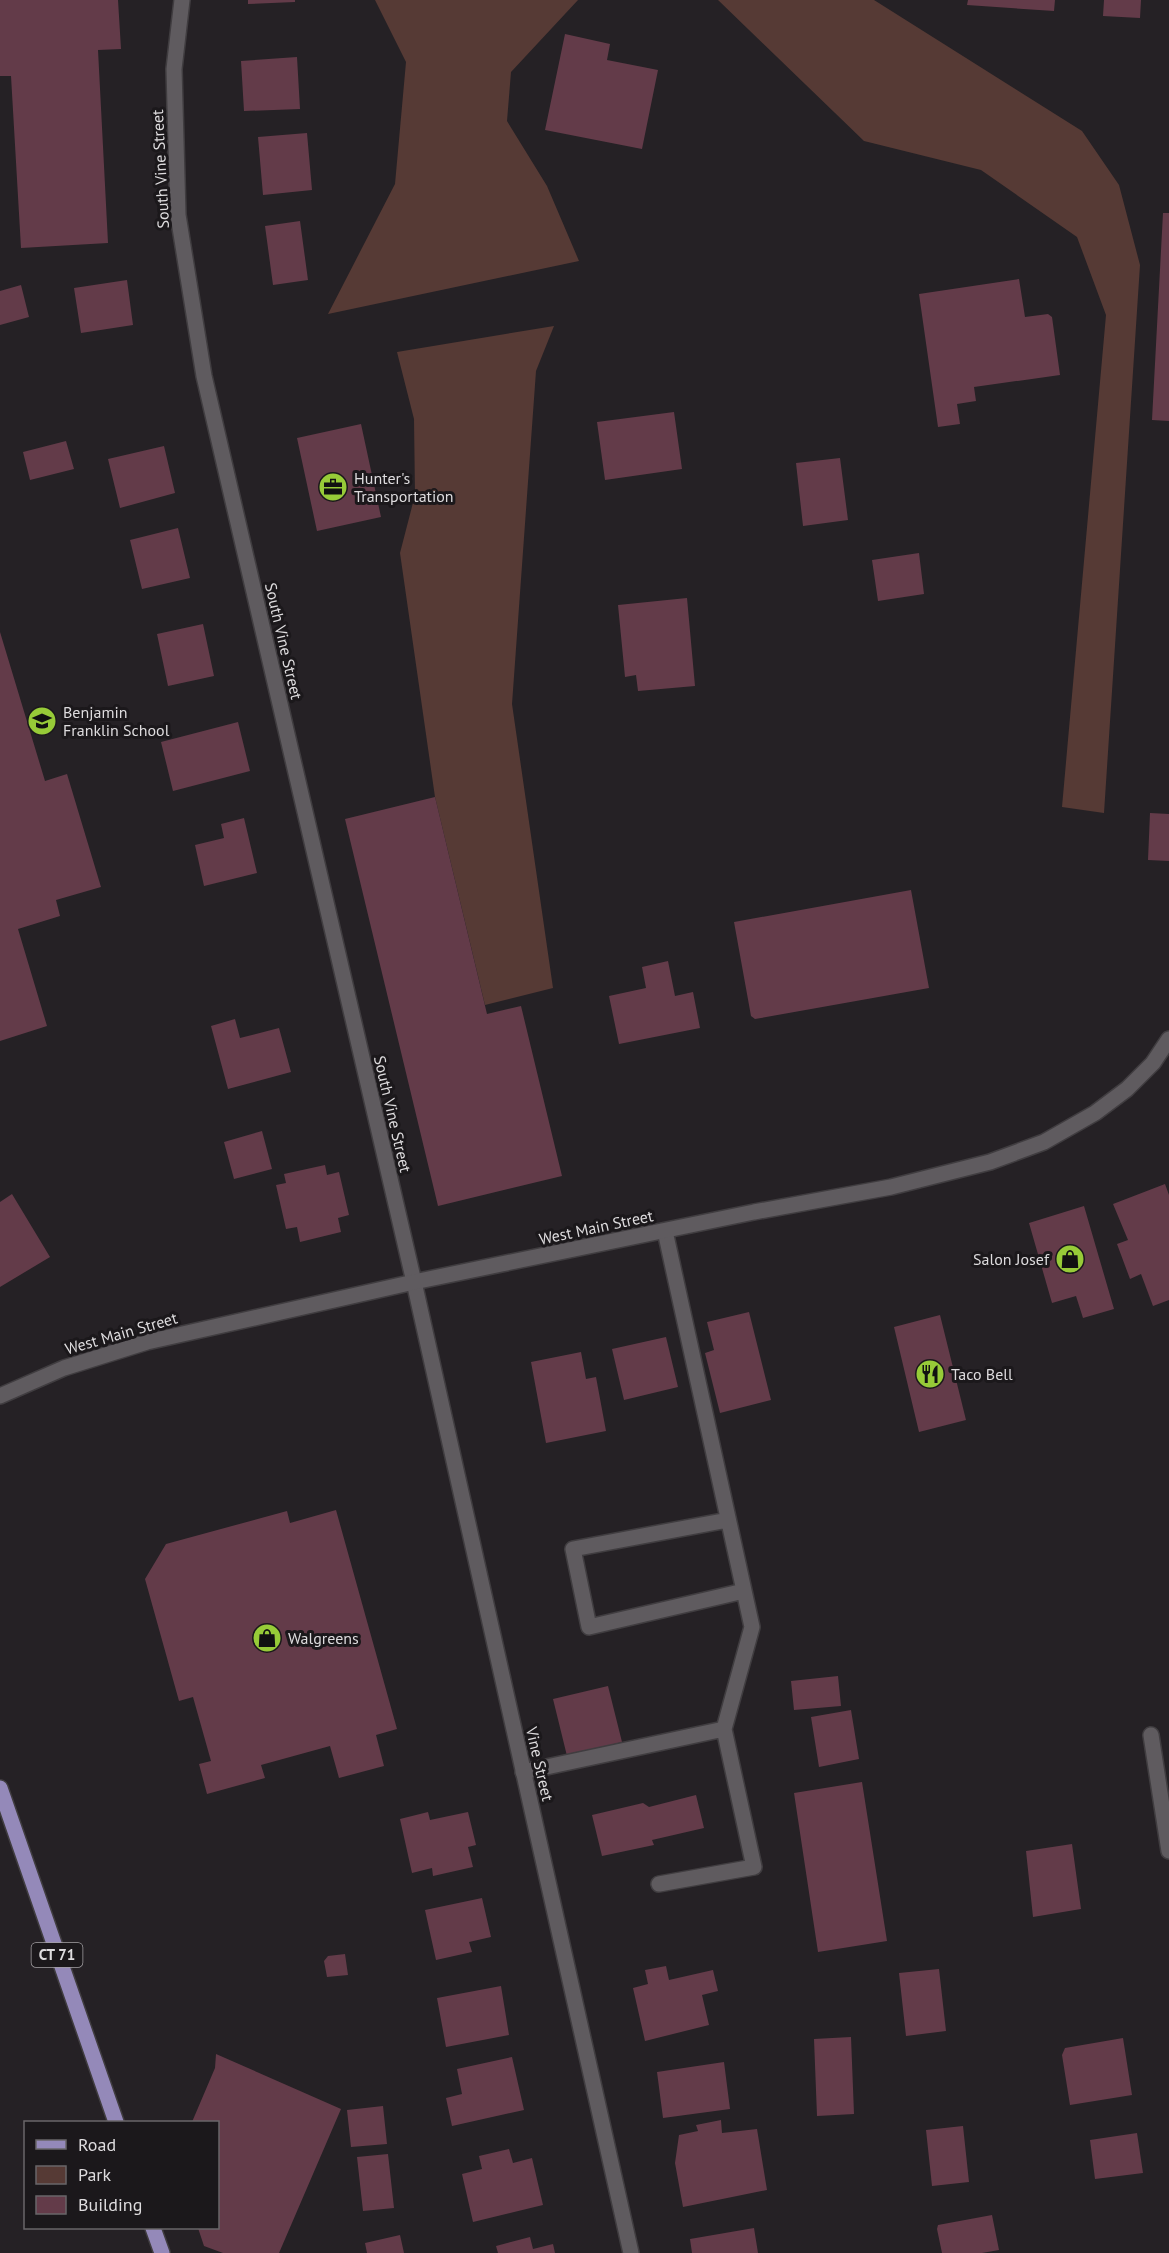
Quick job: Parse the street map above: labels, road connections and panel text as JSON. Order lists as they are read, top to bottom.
{
  "streets": {
    "main road": ["CT 71"],
    "street": ["South Vine Street", "West Main Street", "Vine Street"]
  },
  "crossings": [
    ["South Vine Street", "West Main Street"],
    ["South Vine Street", "Vine Street"],
    ["West Main Street", "Vine Street"]
  ],
  "places": {
    "office": ["Hunter's Transportation"],
    "school or university": ["Benjamin Franklin School"],
    "shop": ["Salon Josef", "Walgreens"],
    "restaurant": ["Taco Bell"]
  },
  "legend": ["Road", "Park", "Building"]
}
